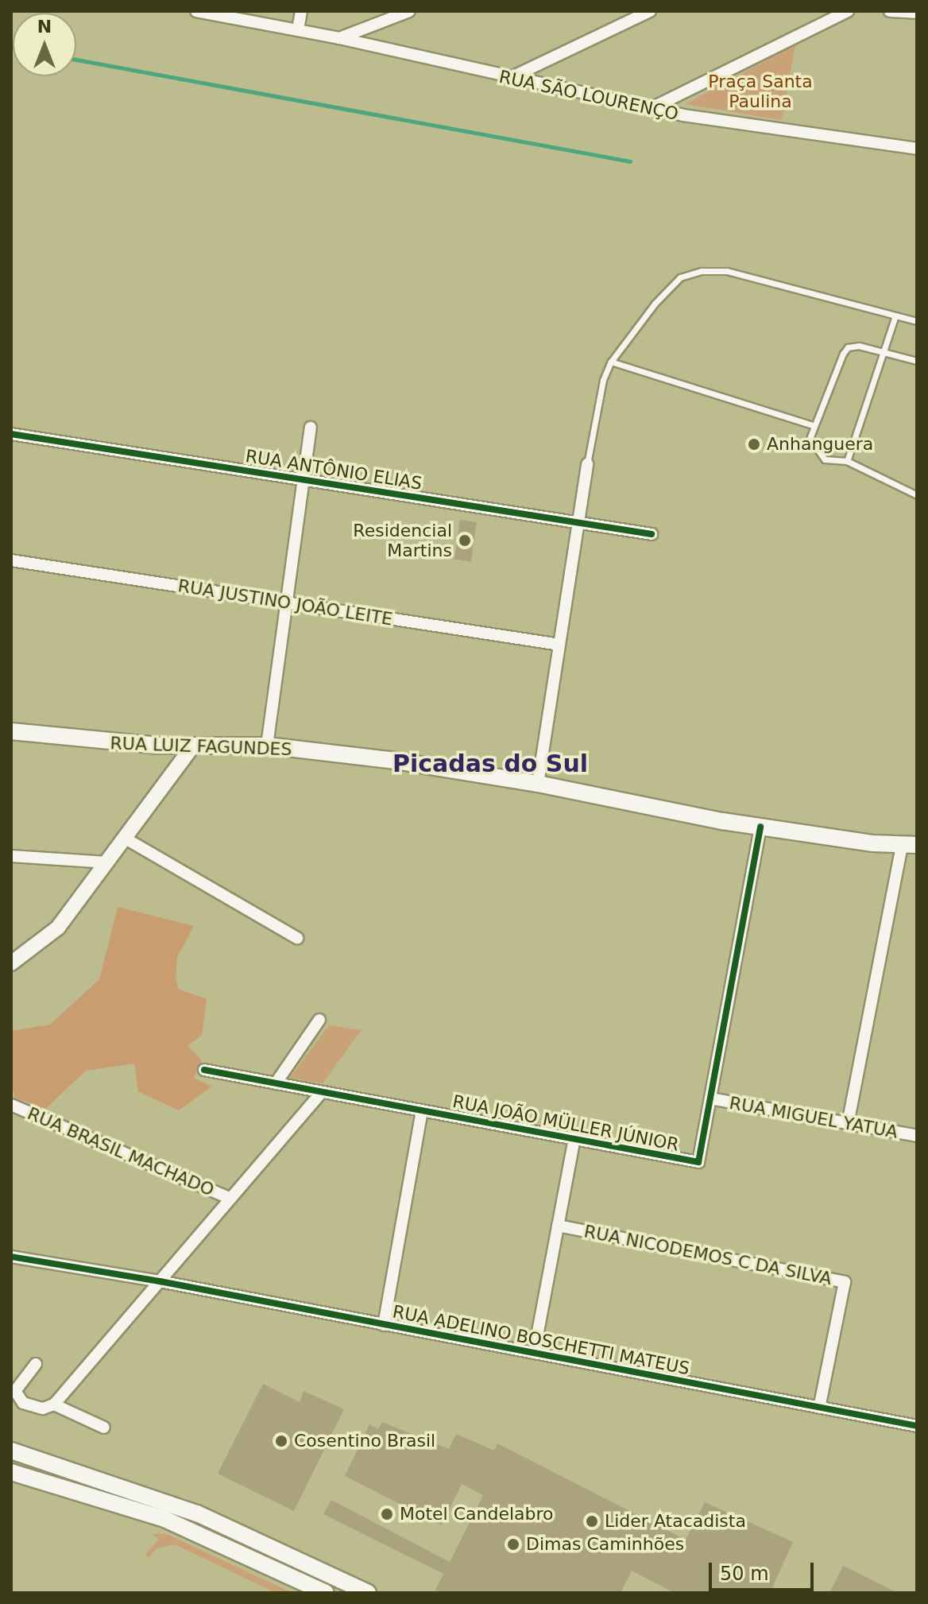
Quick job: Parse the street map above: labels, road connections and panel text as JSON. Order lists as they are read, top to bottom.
{
  "streets": {
    "main road": ["RUA LUIZ FAGUNDES"],
    "street": [
      "RUA SÃO LOURENÇO",
      "RUA ANTÔNIO ELIAS",
      "RUA JUSTINO JOÃO LEITE",
      "RUA MIGUEL YATUA",
      "RUA JOÃO MÜLLER JÚNIOR",
      "RUA BRASIL MACHADO",
      "RUA NICODEMOS C DA SILVA",
      "RUA ADELINO BOSCHETTI MATEUS"
    ]
  },
  "crossings": [
    ["RUA LUIZ FAGUNDES", "RUA JOÃO MÜLLER JÚNIOR"],
    ["RUA MIGUEL YATUA", "RUA JOÃO MÜLLER JÚNIOR"],
    ["RUA NICODEMOS C DA SILVA", "RUA ADELINO BOSCHETTI MATEUS"]
  ],
  "districts": ["Picadas do Sul"],
  "parks": ["Praça Santa Paulina"],
  "places": [
    "Anhanguera",
    "Residencial Martins",
    "Cosentino Brasil",
    "Motel Candelabro",
    "Lider Atacadista",
    "Dimas Caminhões"
  ],
  "scale_bar": "50 m",
  "north": "top"
}
